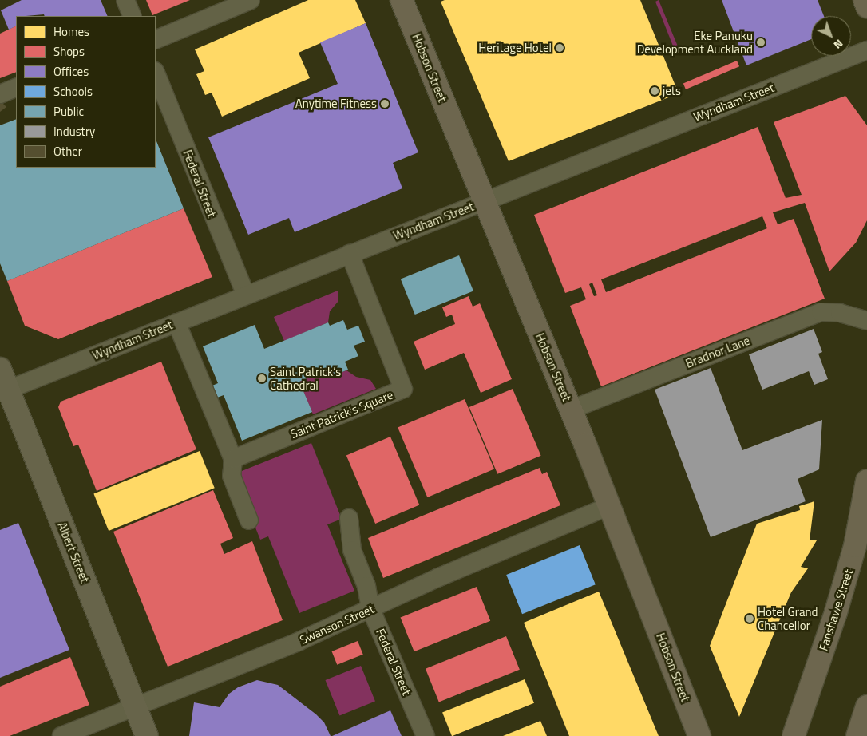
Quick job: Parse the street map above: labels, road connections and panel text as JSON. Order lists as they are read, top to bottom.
{
  "streets": {
    "main road": ["Hobson Street", "Fanshawe Street"],
    "street": [
      "Wyndham Street",
      "Federal Street",
      "Bradnor Lane",
      "Saint Patrick's Square",
      "Albert Street",
      "Swanson Street"
    ]
  },
  "crossings": [
    ["Hobson Street", "Wyndham Street"],
    ["Hobson Street", "Bradnor Lane"],
    ["Hobson Street", "Swanson Street"],
    ["Wyndham Street", "Federal Street"],
    ["Wyndham Street", "Saint Patrick's Square"],
    ["Wyndham Street", "Albert Street"],
    ["Federal Street", "Swanson Street"],
    ["Albert Street", "Swanson Street"]
  ],
  "places": [
    "Eke Panuku Development Auckland",
    "Heritage Hotel",
    "jets",
    "Anytime Fitness",
    "Saint Patrick’s Cathedral",
    "Hotel Grand Chancellor"
  ],
  "legend": [
    "Homes",
    "Shops",
    "Offices",
    "Schools",
    "Public",
    "Industry",
    "Other"
  ],
  "north": "bottom right"
}
